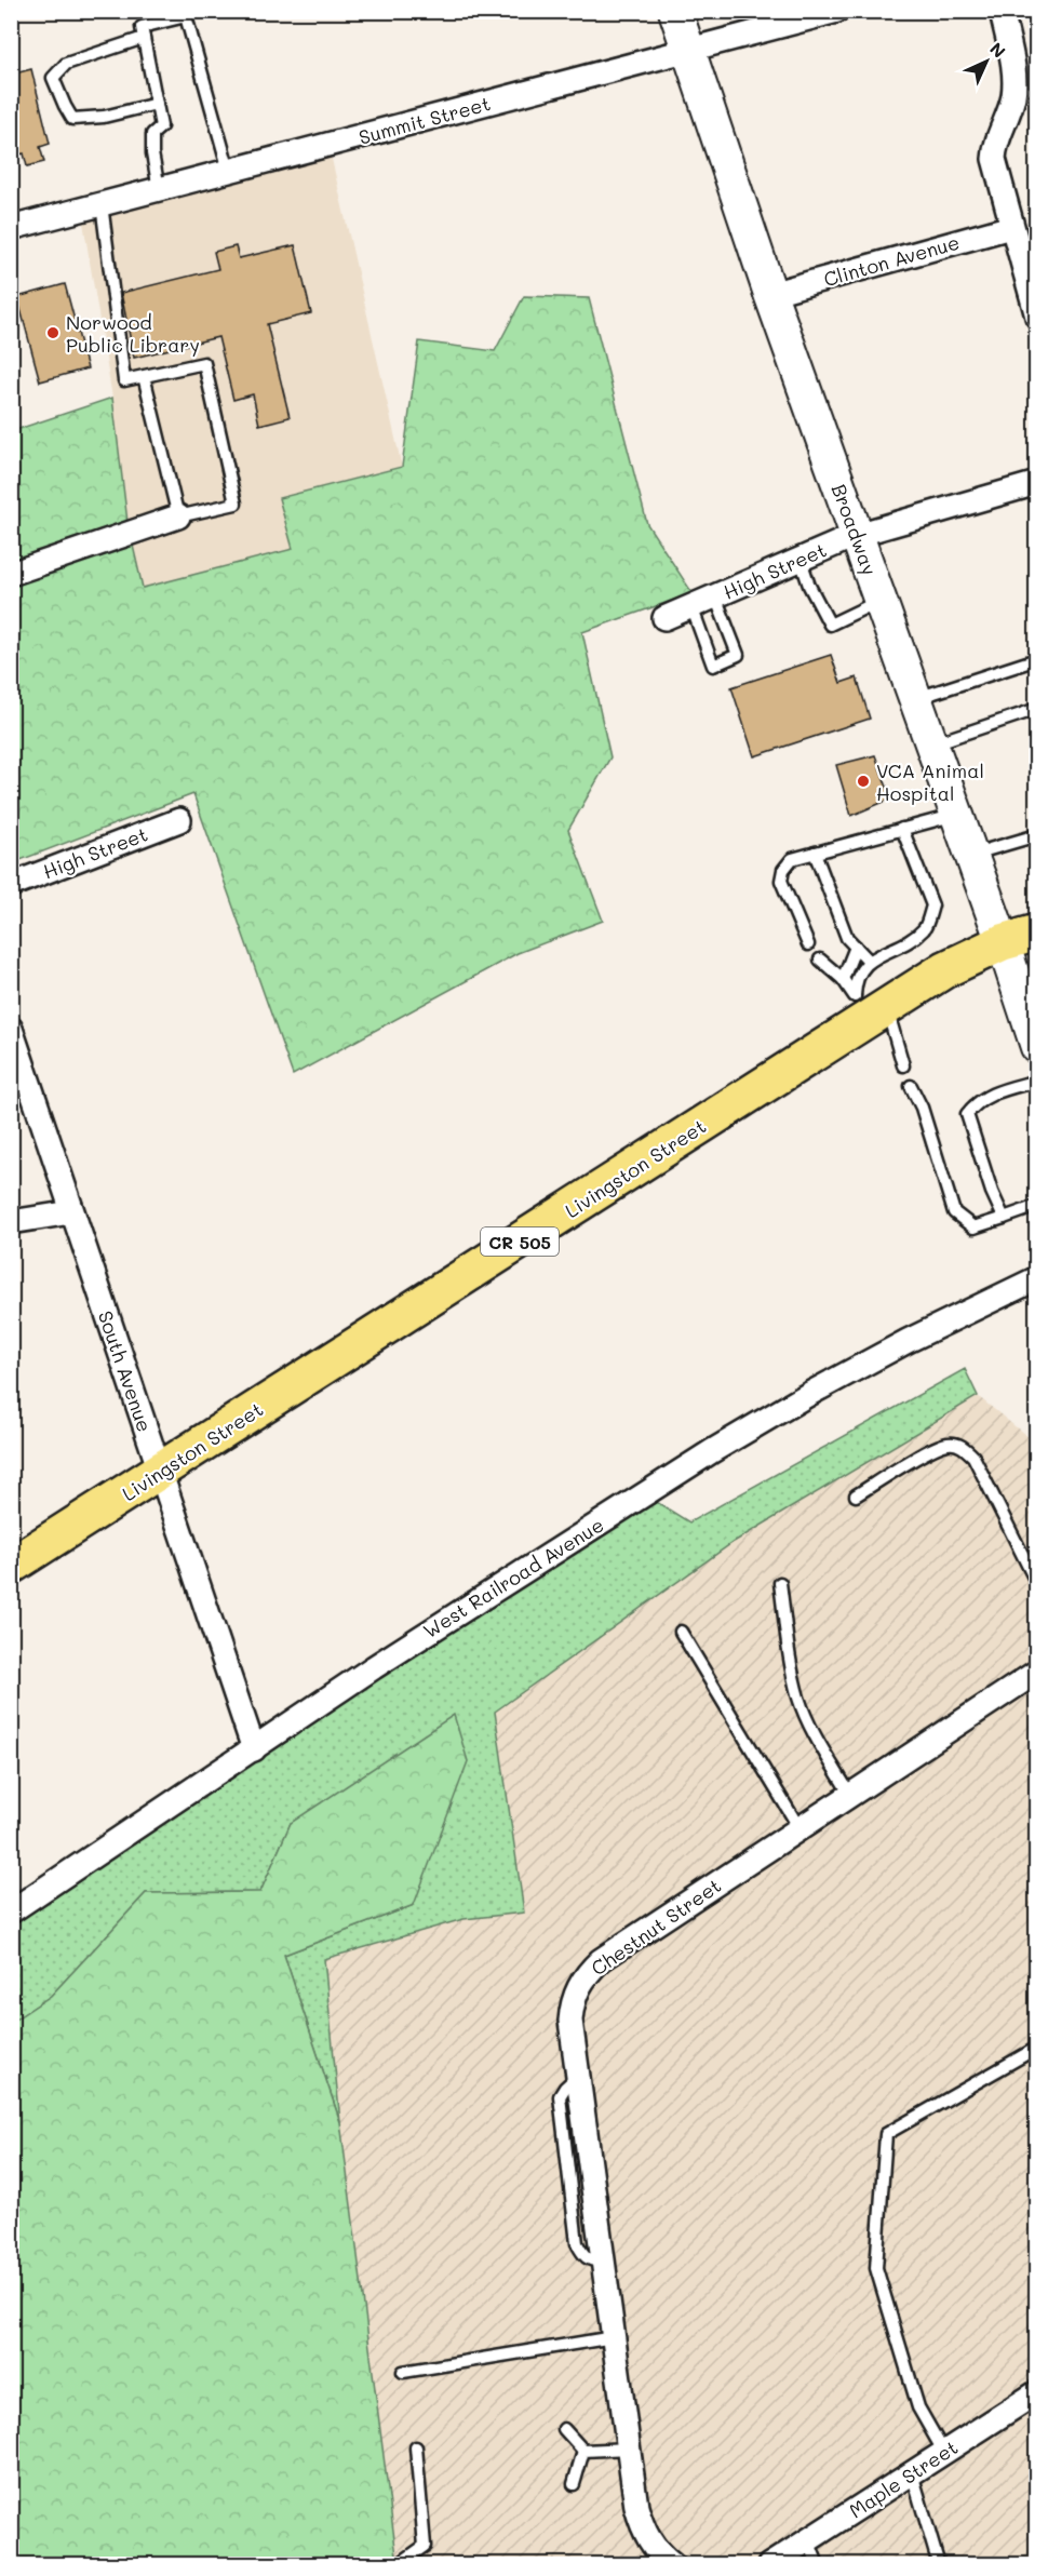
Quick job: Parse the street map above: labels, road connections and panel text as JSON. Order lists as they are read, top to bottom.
{
  "streets": {
    "main road": ["Livingston Street", "CR 505"],
    "street": [
      "Summit Street",
      "Clinton Avenue",
      "Broadway",
      "High Street",
      "South Avenue",
      "West Railroad Avenue",
      "Chestnut Street",
      "Maple Street"
    ]
  },
  "crossings": [
    ["Summit Street", "Broadway"],
    ["Clinton Avenue", "Broadway"],
    ["Broadway", "High Street"],
    ["Broadway", "Livingston Street"],
    ["Livingston Street", "South Avenue"],
    ["South Avenue", "West Railroad Avenue"]
  ],
  "places": ["Norwood Public Library", "VCA Animal Hospital"],
  "north": "top right"
}
